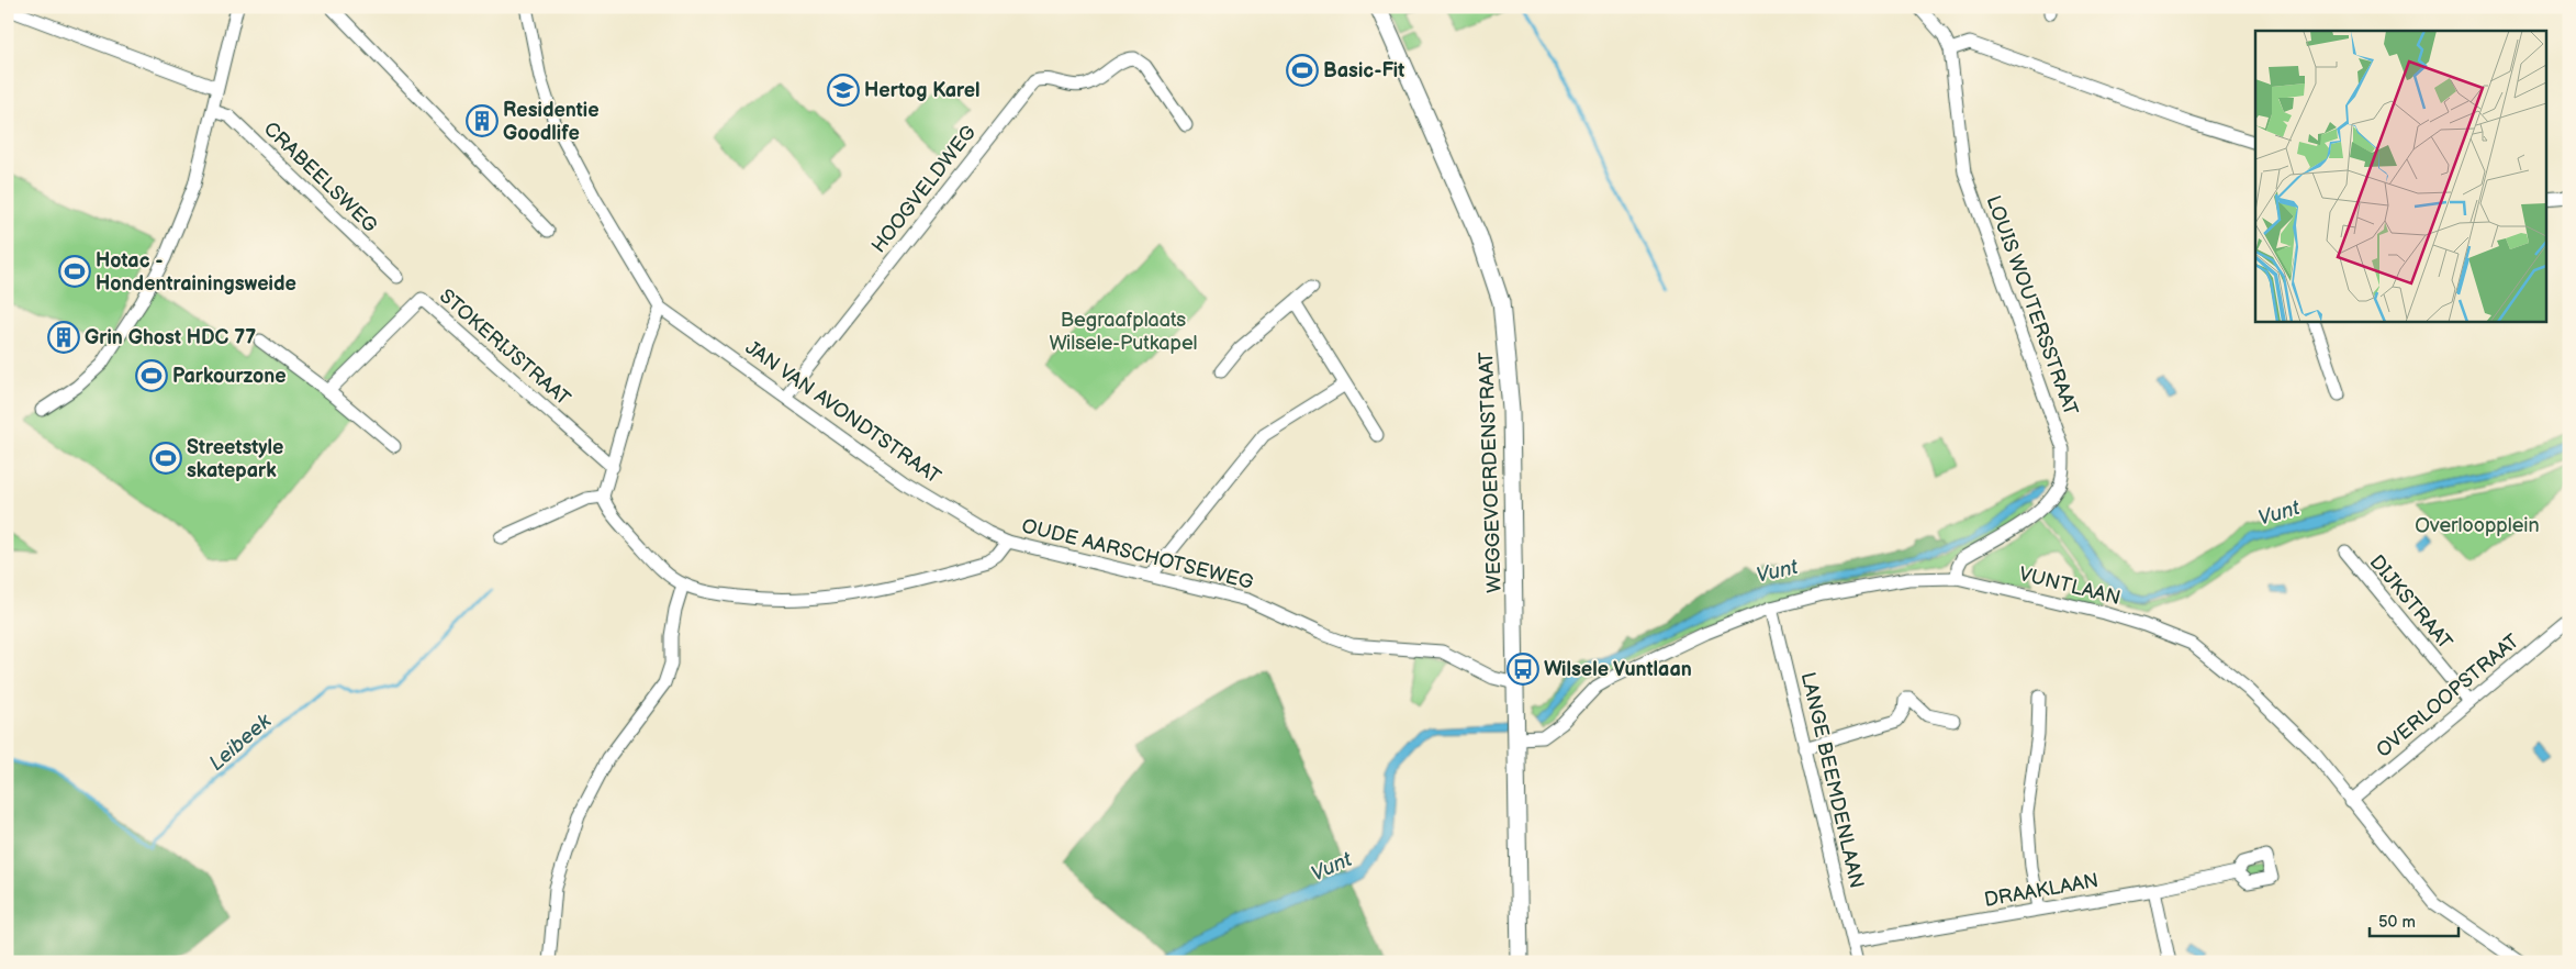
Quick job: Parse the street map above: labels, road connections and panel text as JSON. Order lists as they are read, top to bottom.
{
  "streets": {
    "street": [
      "CRABEELSWEG",
      "HOOGVELDWEG",
      "LOUIS WOUTERSSTRAAT",
      "STOKERIJSTRAAT",
      "JAN VAN AVONDTSTRAAT",
      "WEGGEVOERDENSTRAAT",
      "OUDE AARSCHOTSEWEG",
      "VUNTLAAN",
      "DIJKSTRAAT",
      "OVERLOOPSTRAAT",
      "LANGE BEEMDENLAAN",
      "DRAAKLAAN"
    ]
  },
  "crossings": [
    ["HOOGVELDWEG", "JAN VAN AVONDTSTRAAT"],
    ["LOUIS WOUTERSSTRAAT", "VUNTLAAN"],
    ["JAN VAN AVONDTSTRAAT", "OUDE AARSCHOTSEWEG"],
    ["WEGGEVOERDENSTRAAT", "OUDE AARSCHOTSEWEG"],
    ["WEGGEVOERDENSTRAAT", "VUNTLAAN"],
    ["VUNTLAAN", "OVERLOOPSTRAAT"],
    ["VUNTLAAN", "LANGE BEEMDENLAAN"],
    ["DIJKSTRAAT", "OVERLOOPSTRAAT"],
    ["LANGE BEEMDENLAAN", "DRAAKLAAN"]
  ],
  "water": ["Vunt", "Leibeek"],
  "parks": ["Begraafplaats Wilsele-Putkapel", "Overloopplein"],
  "places": {
    "sports": [
      "Basic-Fit",
      "Hotac - Hondentrainingsweide",
      "Parkourzone",
      "Streetstyle skatepark"
    ],
    "school or university": ["Hertog Karel"],
    "building": ["Residentie Goodlife", "Grin Ghost HDC 77"],
    "bus stop": ["Wilsele Vuntlaan"]
  },
  "scale_bar": "50 m"
}
